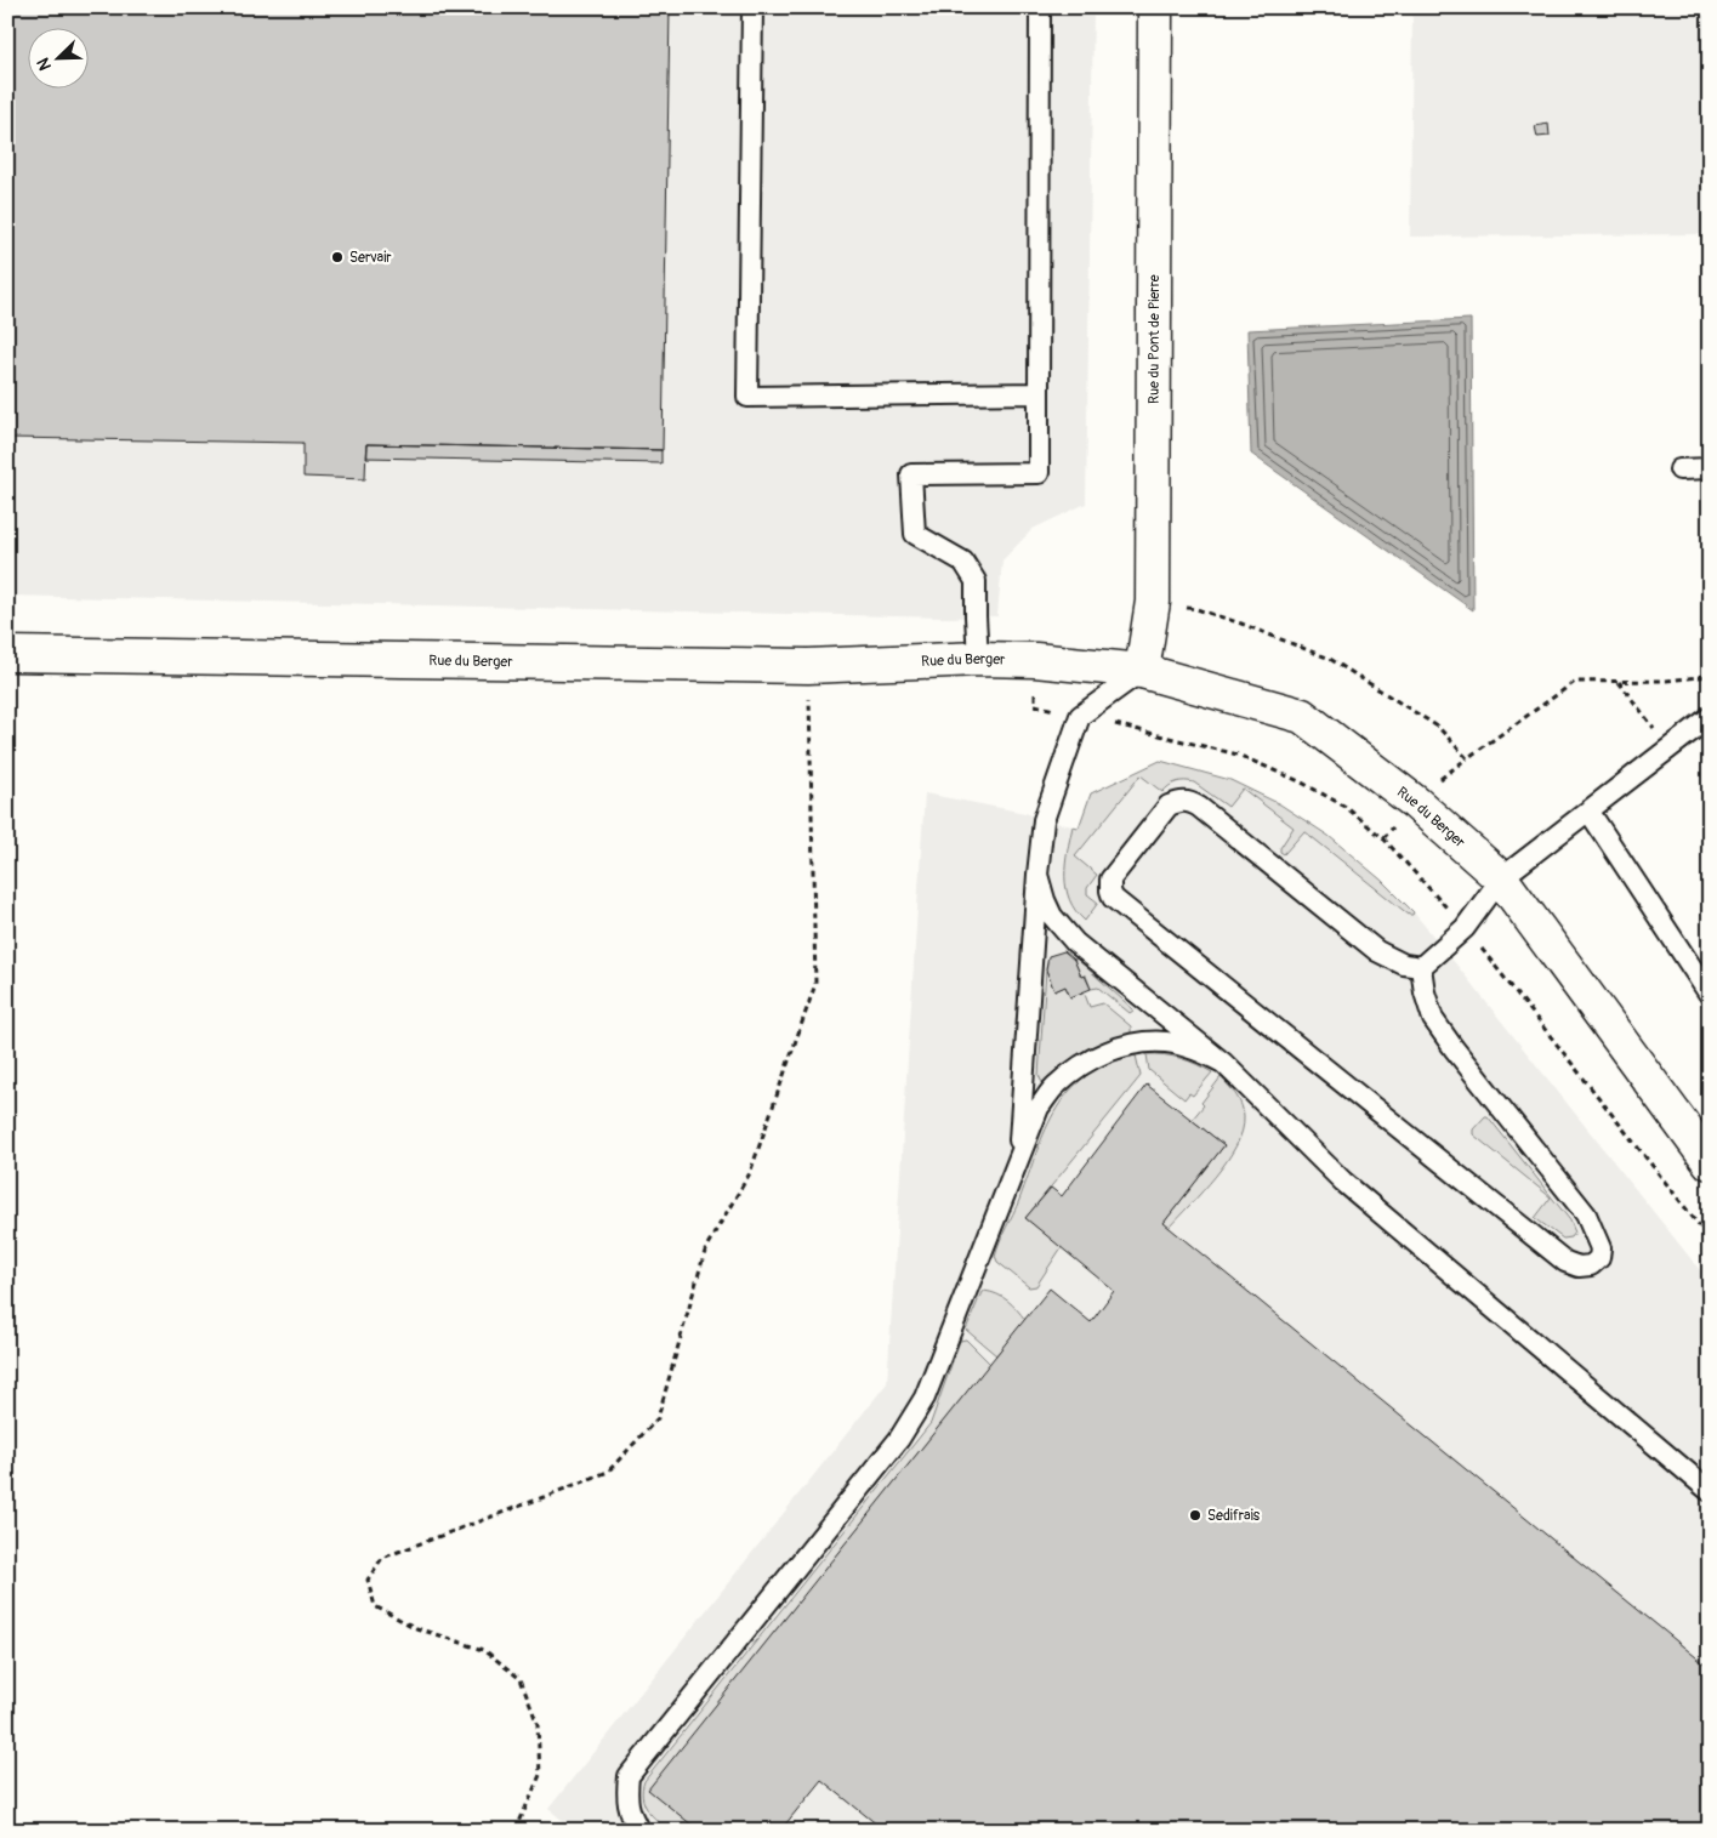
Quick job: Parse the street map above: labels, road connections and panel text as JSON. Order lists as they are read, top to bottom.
{
  "streets": {
    "street": ["Rue du Pont de Pierre", "Rue du Berger"]
  },
  "crossings": [
    ["Rue du Pont de Pierre", "Rue du Berger"]
  ],
  "places": ["Servair", "Sedifrais"],
  "north": "bottom left"
}
